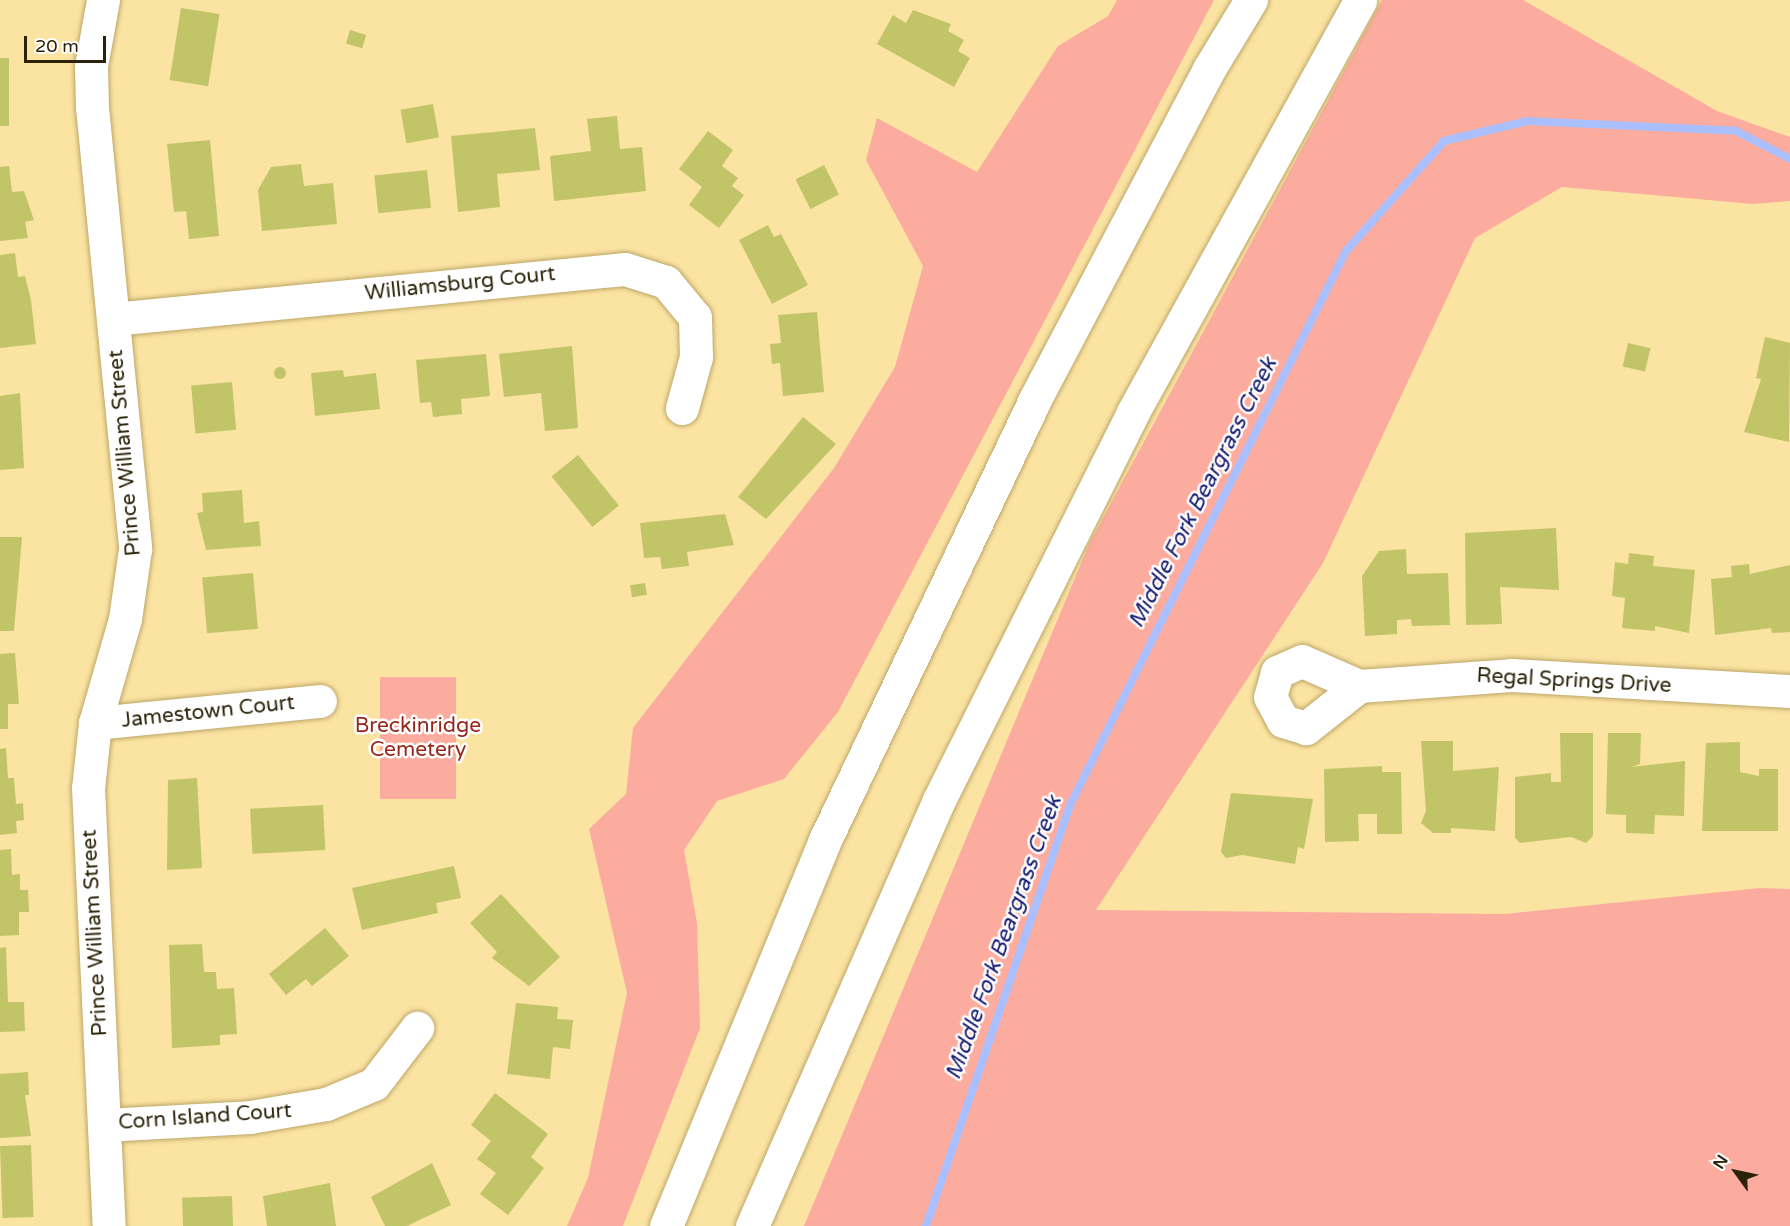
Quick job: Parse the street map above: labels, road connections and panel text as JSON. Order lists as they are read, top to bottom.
{
  "streets": {
    "main road": [
      "Williamsburg Court",
      "Prince William Street",
      "Regal Springs Drive",
      "Jamestown Court",
      "Corn Island Court"
    ]
  },
  "crossings": [
    ["Williamsburg Court", "Prince William Street"],
    ["Prince William Street", "Jamestown Court"],
    ["Prince William Street", "Corn Island Court"]
  ],
  "water": ["Middle Fork Beargrass Creek"],
  "parks": ["Breckinridge Cemetery"],
  "scale_bar": "20 m",
  "north": "top left"
}
